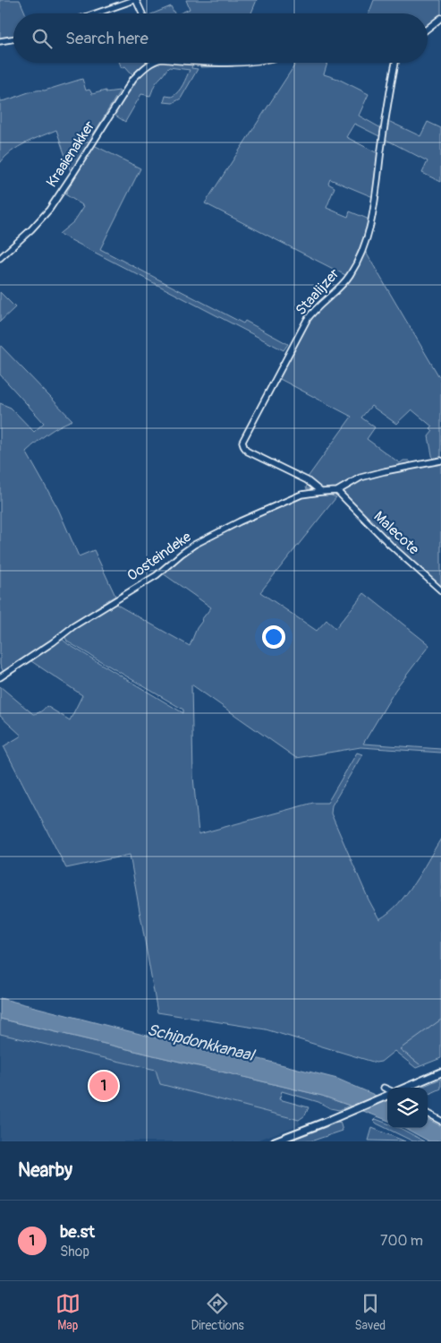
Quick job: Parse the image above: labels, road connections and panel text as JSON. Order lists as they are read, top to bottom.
{
  "streets": {
    "street": [
      "Kraaienakker",
      "Staalijzer",
      "Malecote",
      "Oosteindeke"
    ]
  },
  "crossings": [
    ["Staalijzer", "Oosteindeke"],
    ["Malecote", "Oosteindeke"]
  ],
  "water": ["Schipdonkkanaal"],
  "page": {
    "search": "Search here",
    "pins": "1",
    "heading": "Nearby",
    "list": [
      {
        "mark": "1",
        "name": "be.st",
        "note": "Shop",
        "value": "700 m"
      }
    ],
    "nav": ["Map", "Directions", "Saved"]
  }
}
